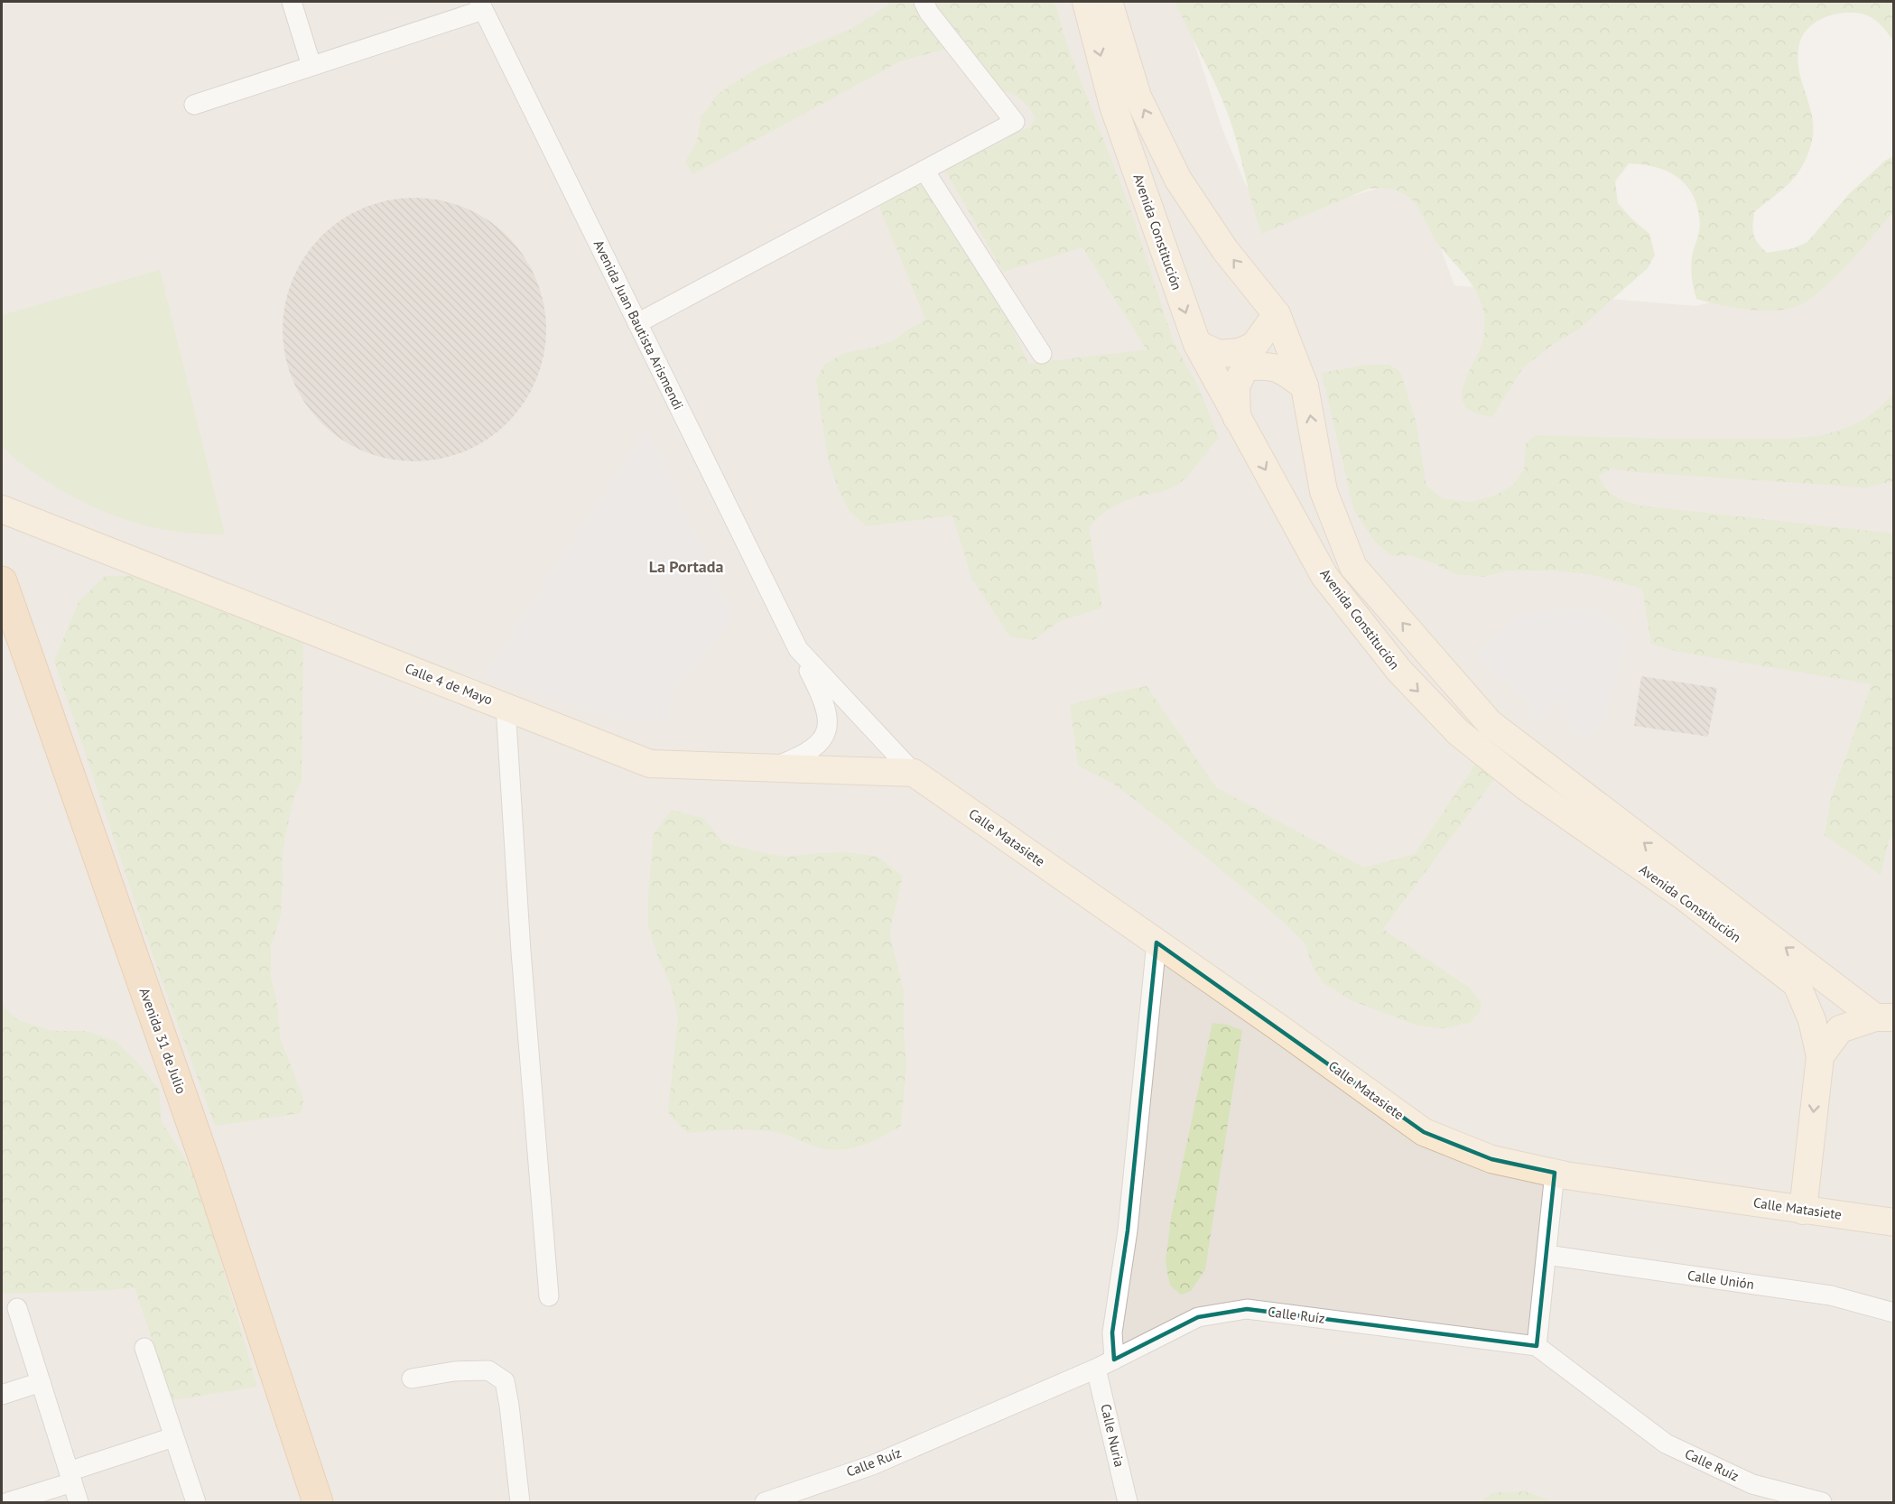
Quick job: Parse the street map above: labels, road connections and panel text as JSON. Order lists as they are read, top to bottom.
{
  "streets": {
    "main road": ["Avenida 31 de Julio"],
    "street": [
      "Avenida Constitución",
      "Avenida Juan Bautista Arismendi",
      "Calle 4 de Mayo",
      "Calle Matasiete",
      "Calle Unión",
      "Calle Ruíz",
      "Calle Nuria"
    ]
  },
  "crossings": [
    ["Avenida Juan Bautista Arismendi", "Calle 4 de Mayo"],
    ["Avenida Juan Bautista Arismendi", "Calle Matasiete"],
    ["Calle 4 de Mayo", "Calle Matasiete"],
    ["Calle Ruíz", "Calle Nuria"]
  ],
  "districts": ["La Portada"]
}
